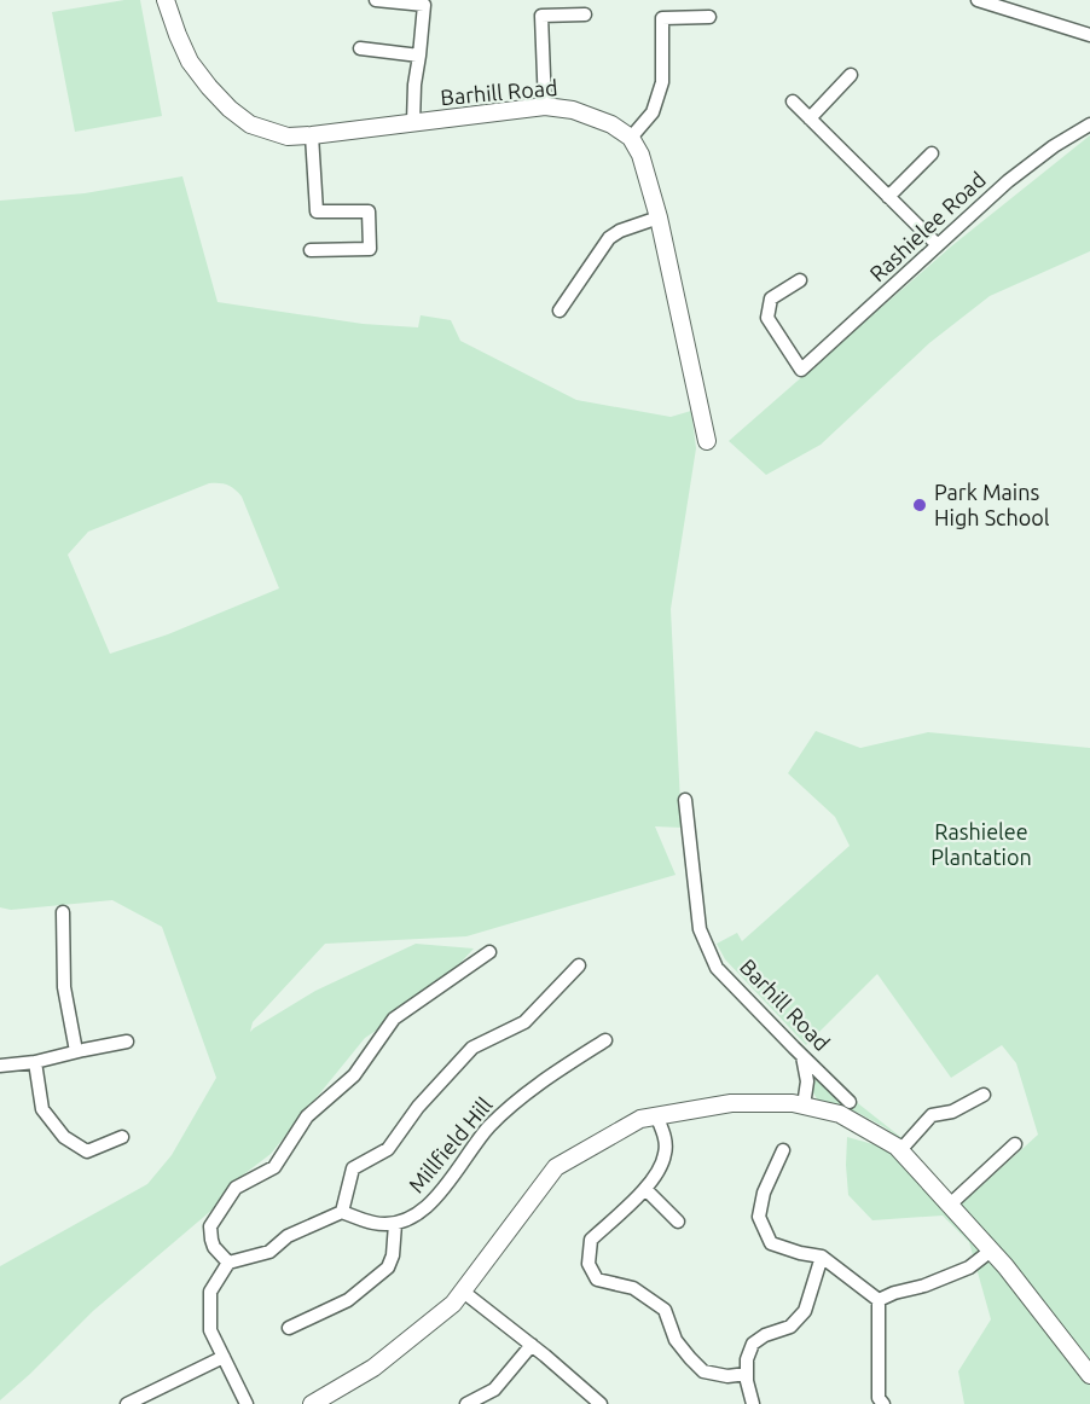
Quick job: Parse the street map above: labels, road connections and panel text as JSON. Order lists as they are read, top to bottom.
{
  "streets": {
    "street": ["Barhill Road", "Rashielee Road", "Millfield Hill"]
  },
  "parks": ["Rashielee Plantation"],
  "places": ["Park Mains High School"]
}
